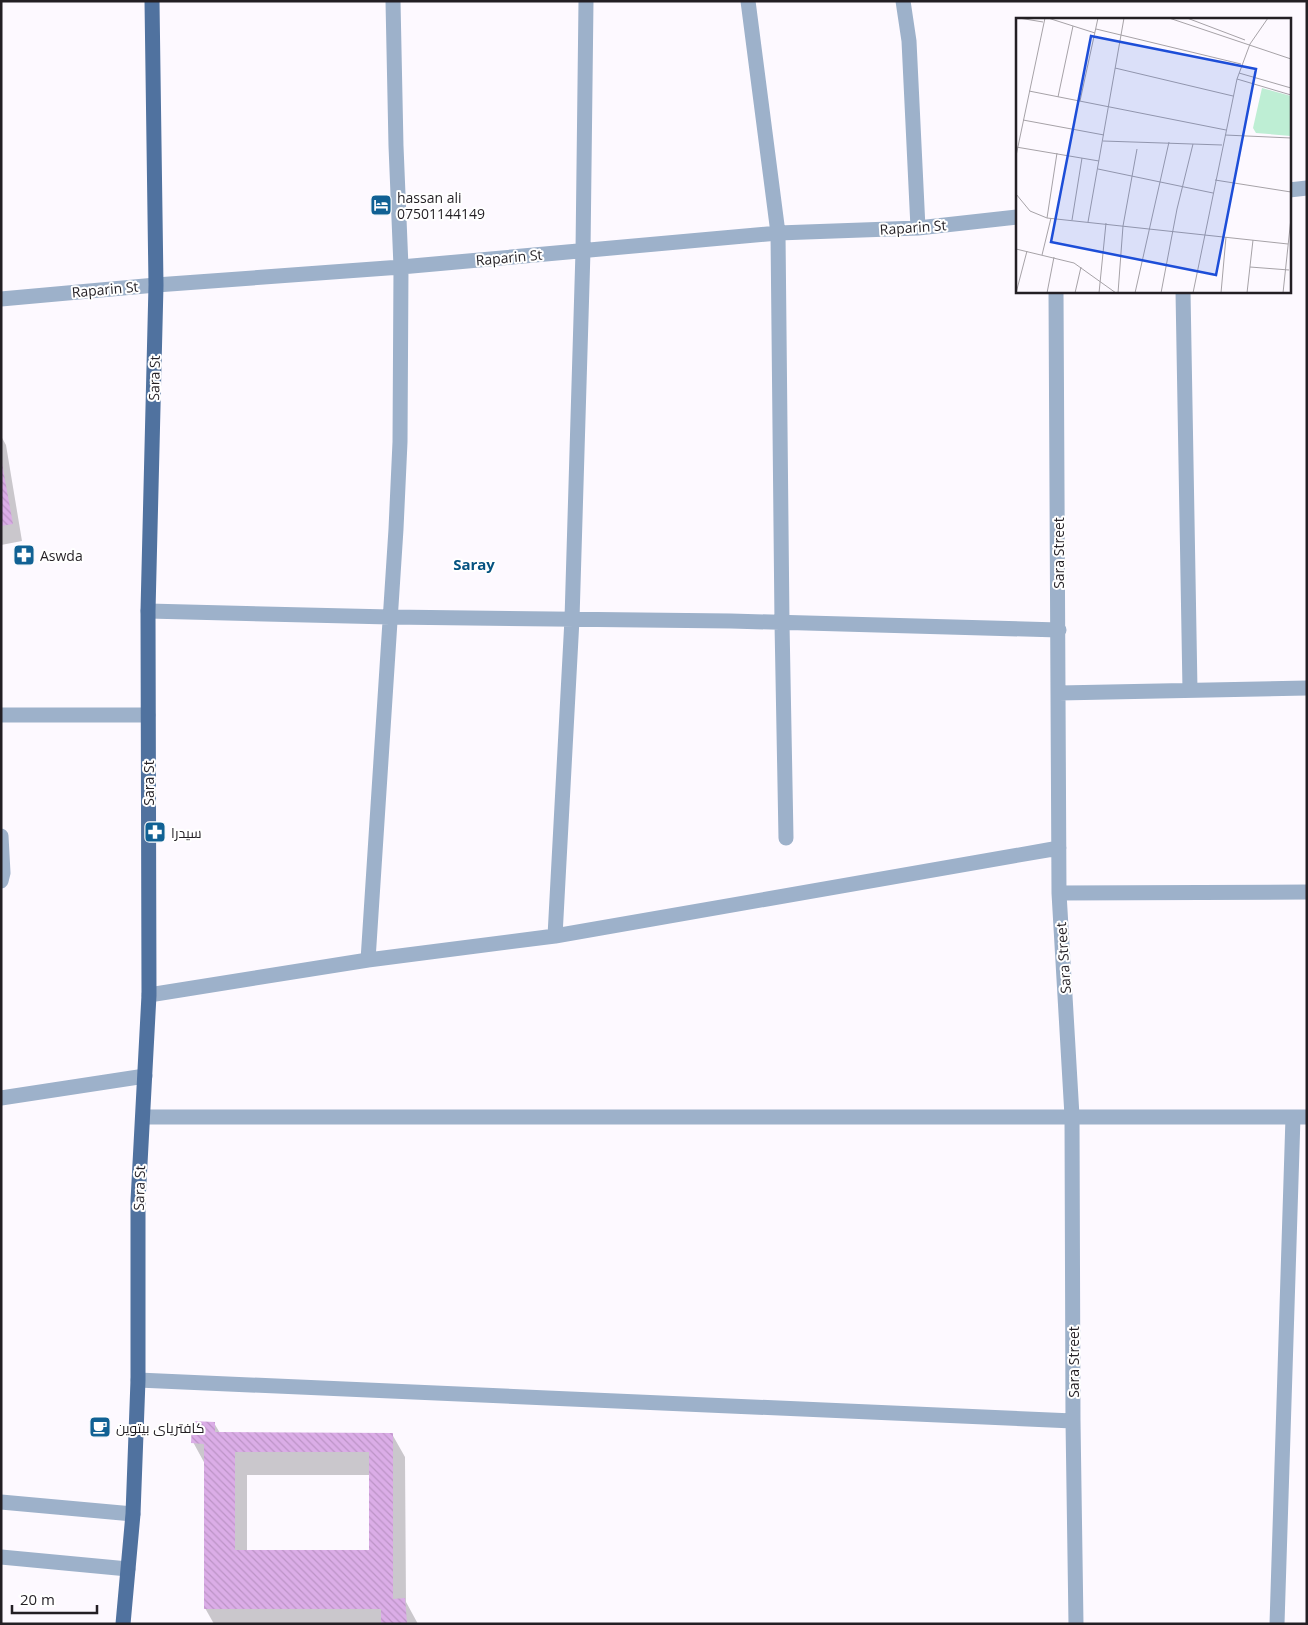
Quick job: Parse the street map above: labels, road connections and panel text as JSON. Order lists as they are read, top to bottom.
{
  "streets": {
    "main road": ["Sara St"],
    "street": ["Raparin St", "Sara Street"]
  },
  "crossings": [
    ["Raparin St", "Sara St"]
  ],
  "districts": ["Saray"],
  "places": {
    "hotel": ["hassan ali 07501144149"],
    "pharmacy": ["Aswda", "سیدرا"],
    "cafe": ["كافترياى بيتوين"]
  },
  "scale_bar": "20 m"
}
